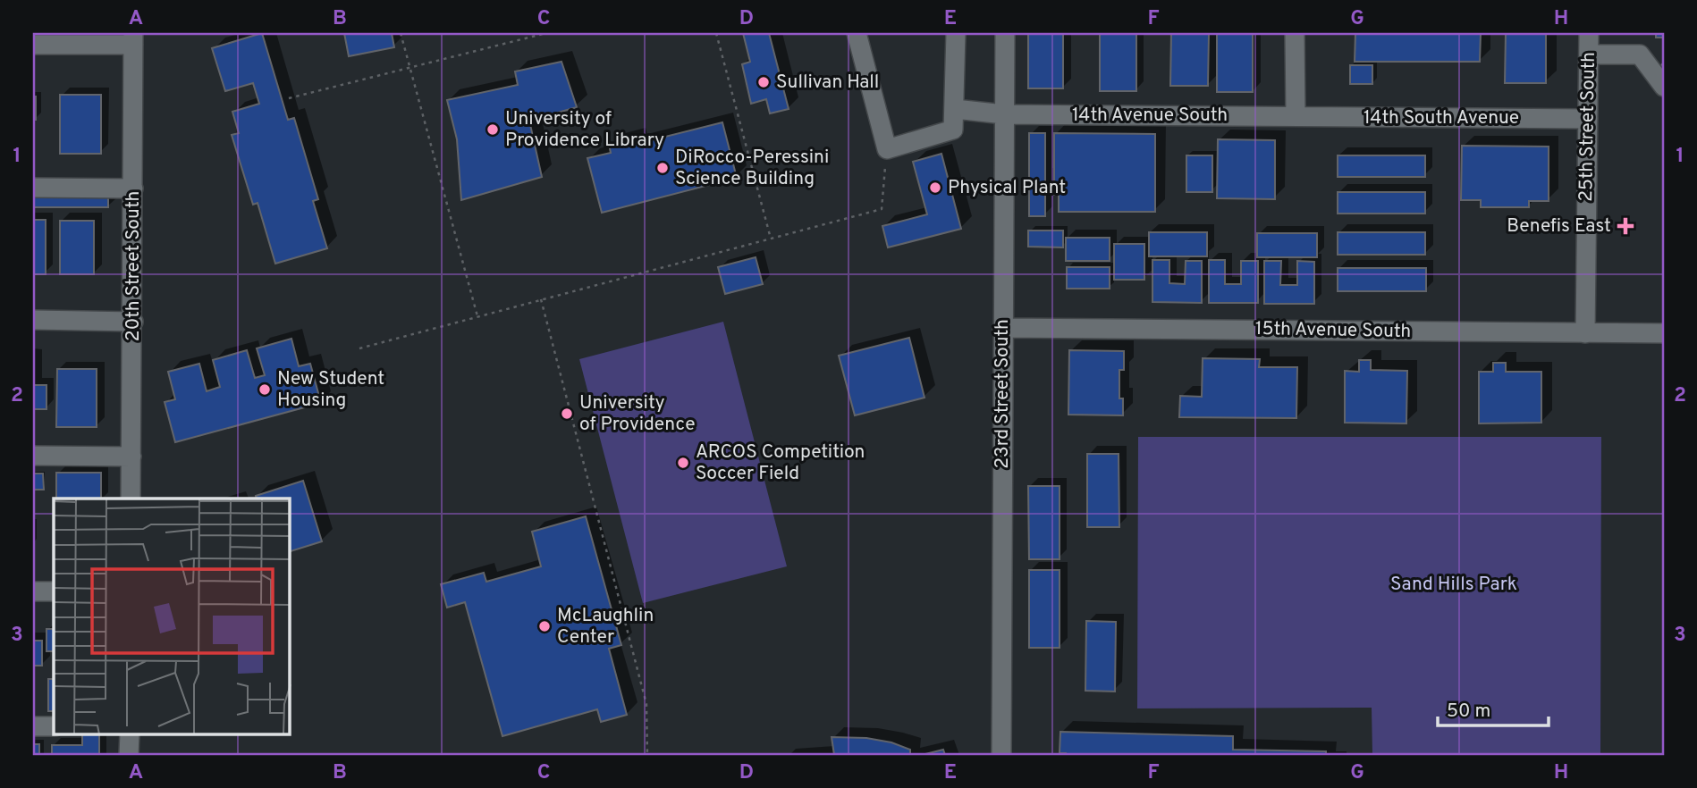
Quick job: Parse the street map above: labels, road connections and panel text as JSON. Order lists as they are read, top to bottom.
{
  "streets": {
    "street": [
      "14th Avenue South",
      "14th South Avenue",
      "25th Street South",
      "20th Street South",
      "15th Avenue South",
      "23rd Street South"
    ]
  },
  "crossings": [
    ["14th Avenue South", "14th South Avenue"],
    ["14th Avenue South", "23rd Street South"],
    ["14th South Avenue", "25th Street South"],
    ["25th Street South", "15th Avenue South"],
    ["15th Avenue South", "23rd Street South"]
  ],
  "parks": ["Sand Hills Park"],
  "places": {
    "other": [
      "Sullivan Hall",
      "University of Providence Library",
      "DiRocco-Peressini Science Building",
      "Physical Plant",
      "New Student Housing",
      "University of Providence",
      "ARCOS Competition Soccer Field",
      "McLaughlin Center"
    ],
    "health": ["Benefis East"]
  },
  "scale_bar": "50 m",
  "grid": {
    "columns": [
      "A",
      "B",
      "C",
      "D",
      "E",
      "F",
      "G",
      "H"
    ],
    "rows": ["1", "2", "3"]
  }
}
